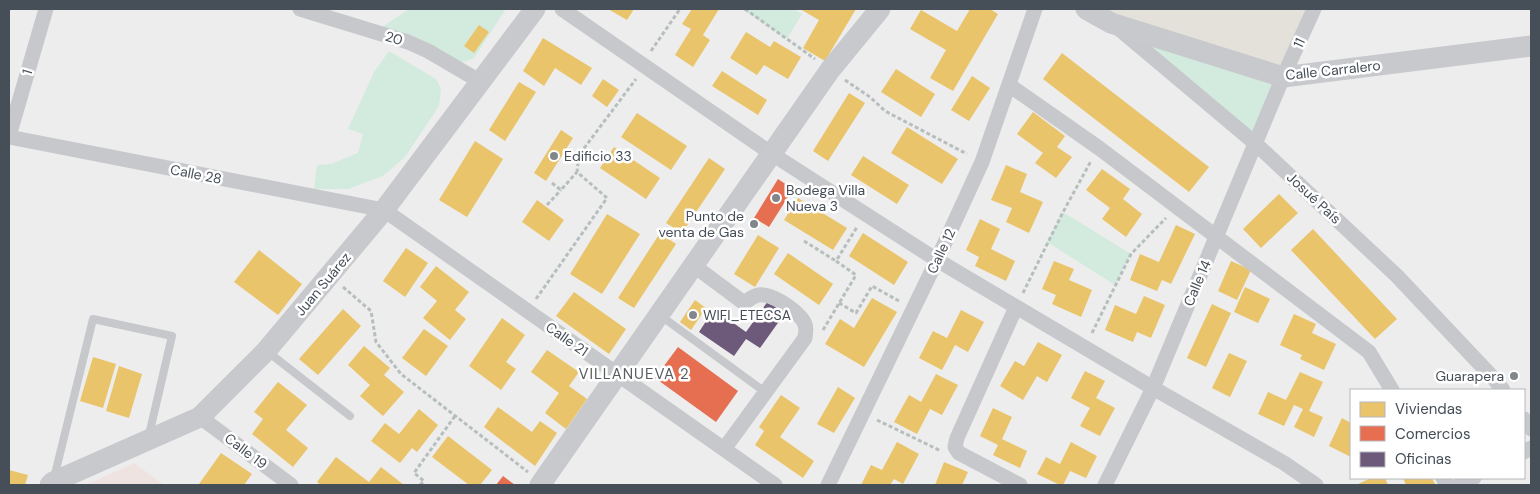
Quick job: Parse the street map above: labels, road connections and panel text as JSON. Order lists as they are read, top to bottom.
{
  "streets": {
    "street": [
      "20",
      "11",
      "Calle Carralero",
      "1",
      "Calle 28",
      "Josué País",
      "Calle 12",
      "Calle 14",
      "Juan Suárez",
      "Calle 21",
      "Calle 19"
    ]
  },
  "crossings": [
    ["20", "Juan Suárez"],
    ["11", "Calle Carralero"],
    ["11", "Calle 14"],
    ["Calle Carralero", "Josué País"],
    ["Calle Carralero", "Calle 14"],
    ["1", "Calle 28"],
    ["Calle 28", "Juan Suárez"],
    ["Calle 28", "Calle 21"],
    ["Josué País", "Calle 14"],
    ["Juan Suárez", "Calle 21"],
    ["Juan Suárez", "Calle 19"]
  ],
  "districts": ["VILLANUEVA 2"],
  "places": [
    "Edificio 33",
    "Bodega Villa Nueva 3",
    "Punto de venta de Gas",
    "WIFI_ETECSA",
    "Guarapera"
  ],
  "legend": ["Viviendas", "Comercios", "Oficinas"]
}
